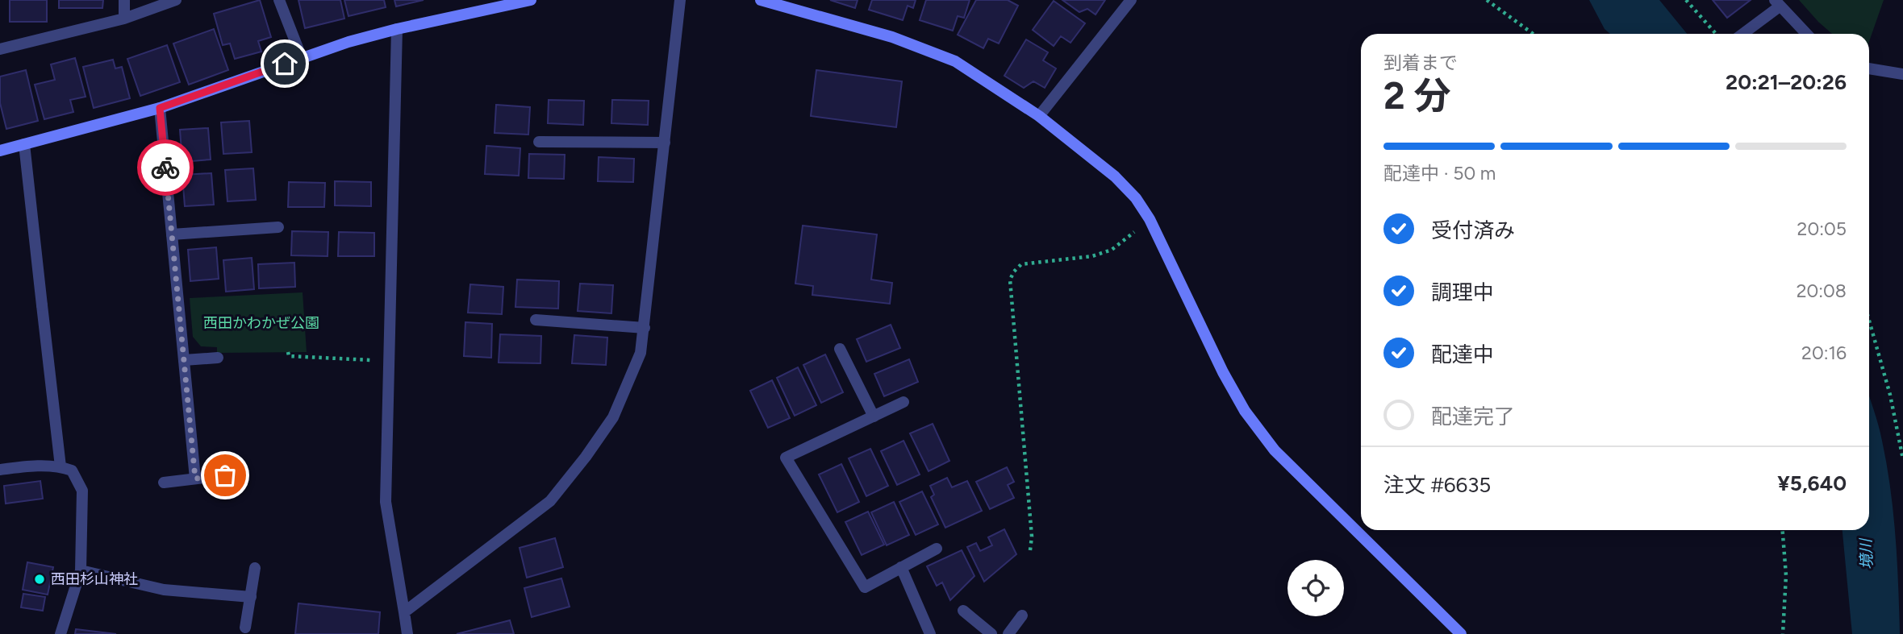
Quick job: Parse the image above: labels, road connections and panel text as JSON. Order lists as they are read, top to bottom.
{
  "water": ["境川"],
  "parks": ["西田かわかぜ公園"],
  "places": ["西田杉山神社"],
  "page": {
    "heading": ["2 分", "到着まで", "20:21–20:26"],
    "panel": ["注文 #6635", "¥5,640"],
    "bar": "配達中 · 50 m",
    "list": [
      ["受付済み", "20:05"],
      ["調理中", "20:08"],
      ["配達中", "20:16"],
      "配達完了"
    ]
  }
}
